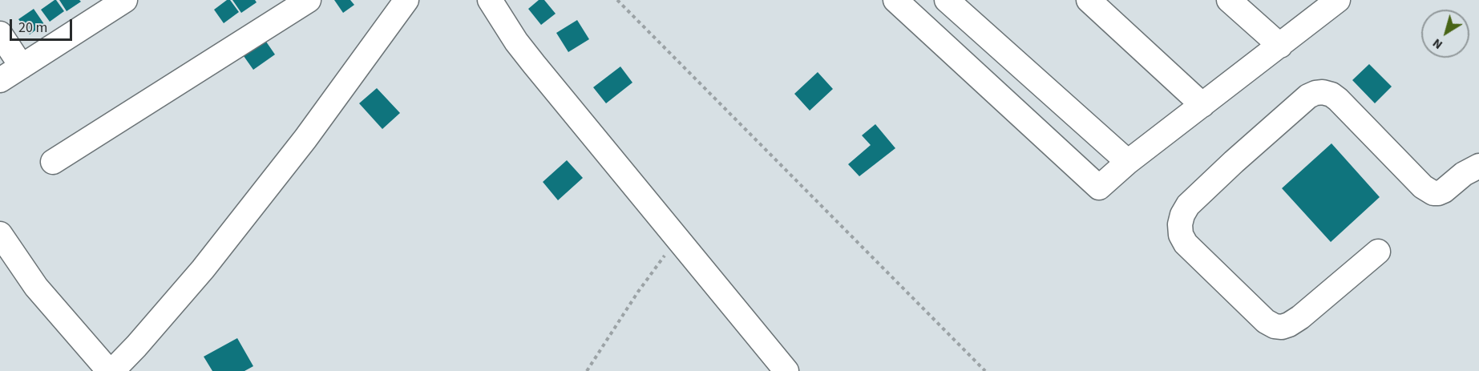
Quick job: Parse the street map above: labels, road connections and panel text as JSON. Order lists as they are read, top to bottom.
{
  "scale_bar": "20 m",
  "north": "bottom left"
}
